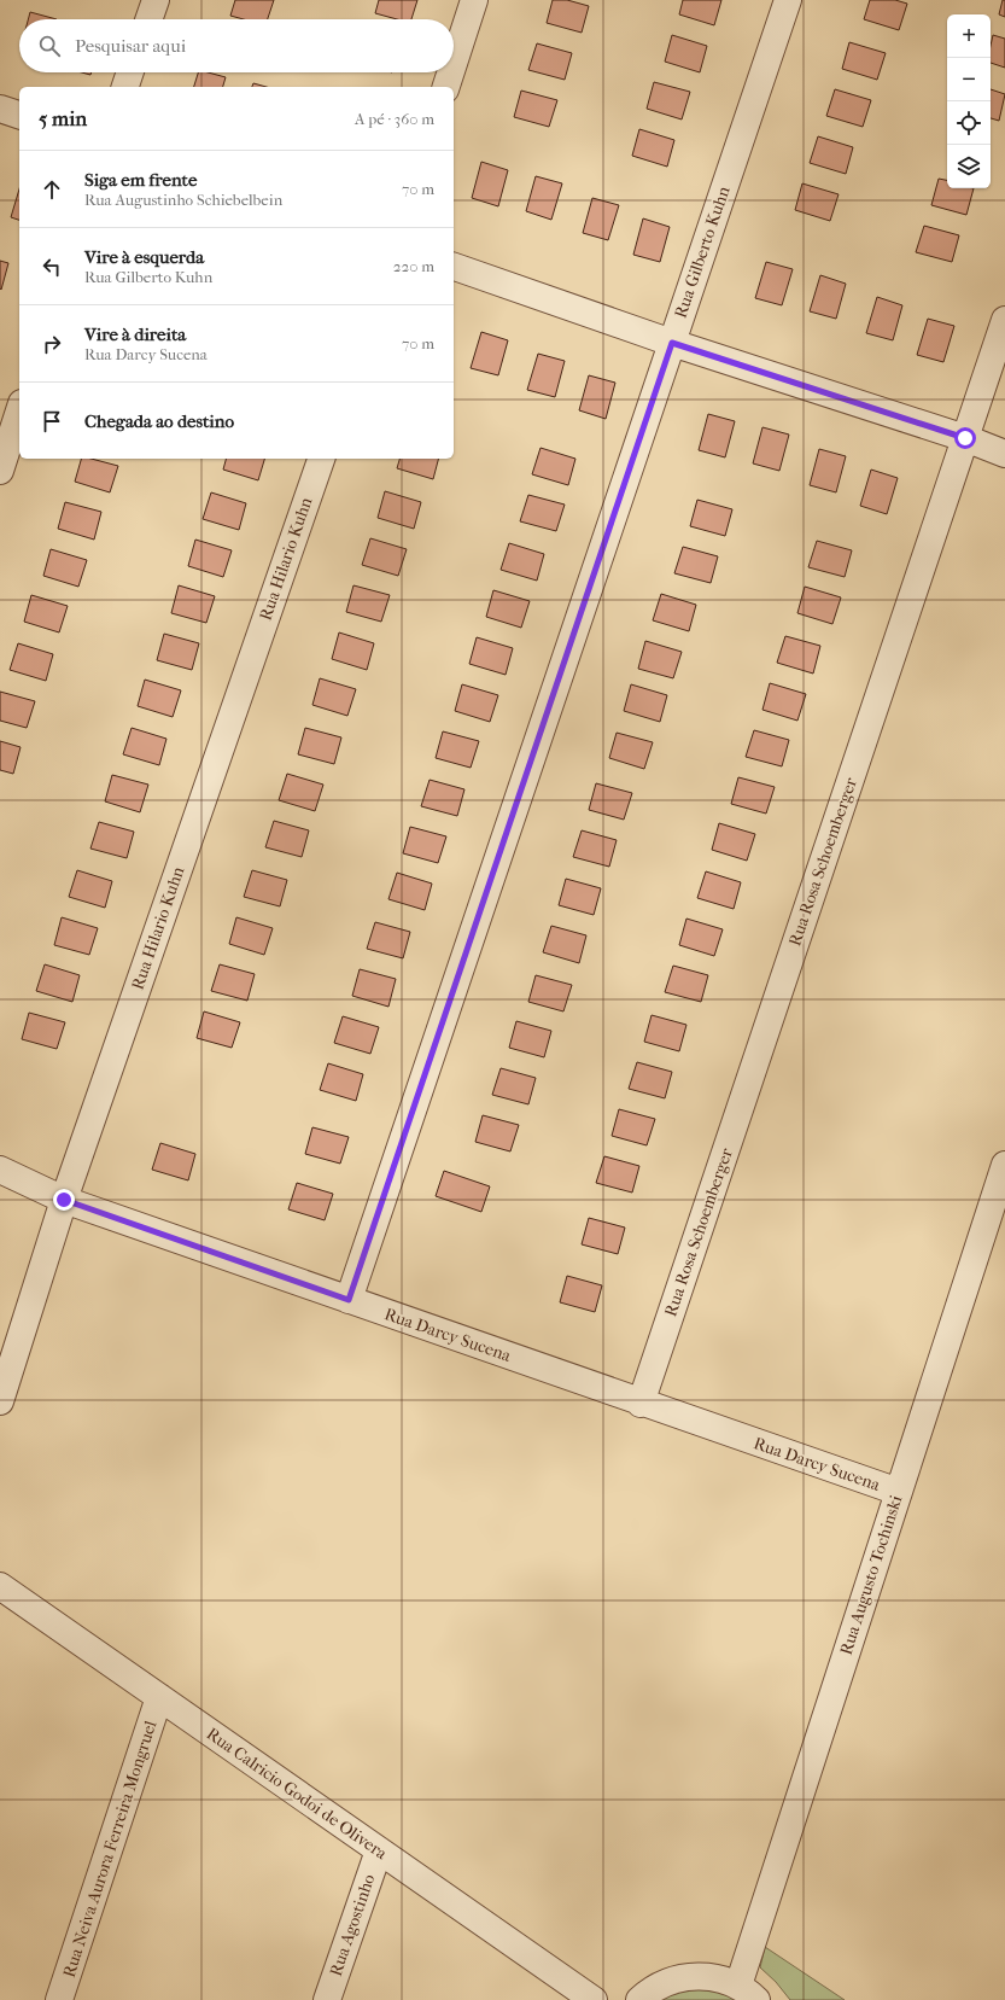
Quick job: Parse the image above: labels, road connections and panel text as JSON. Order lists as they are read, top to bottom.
{
  "streets": {
    "street": [
      "Rua Gilberto Kuhn",
      "Rua Hilario Kuhn",
      "Rua Rosa Schoemberger",
      "Rua Darcy Sucena",
      "Rua Augusto Tochinski",
      "Rua Calricio Godoi de Olivera",
      "Rua Neiva Aurora Ferreira Mongruel",
      "Rua Agostinho"
    ]
  },
  "crossings": [
    ["Rua Gilberto Kuhn", "Rua Darcy Sucena"],
    ["Rua Hilario Kuhn", "Rua Darcy Sucena"],
    ["Rua Rosa Schoemberger", "Rua Darcy Sucena"],
    ["Rua Darcy Sucena", "Rua Augusto Tochinski"],
    ["Rua Calricio Godoi de Olivera", "Rua Neiva Aurora Ferreira Mongruel"],
    ["Rua Calricio Godoi de Olivera", "Rua Agostinho"]
  ],
  "page": {
    "map_buttons": ["+", "−"],
    "search": "Pesquisar aqui",
    "heading": ["5 min", "A pé · 360 m"],
    "list": [
      ["Siga em frente", "Rua Augustinho Schiebelbein", "70 m"],
      ["Vire à esquerda", "Rua Gilberto Kuhn", "220 m"],
      ["Vire à direita", "Rua Darcy Sucena", "70 m"],
      "Chegada ao destino"
    ]
  }
}
